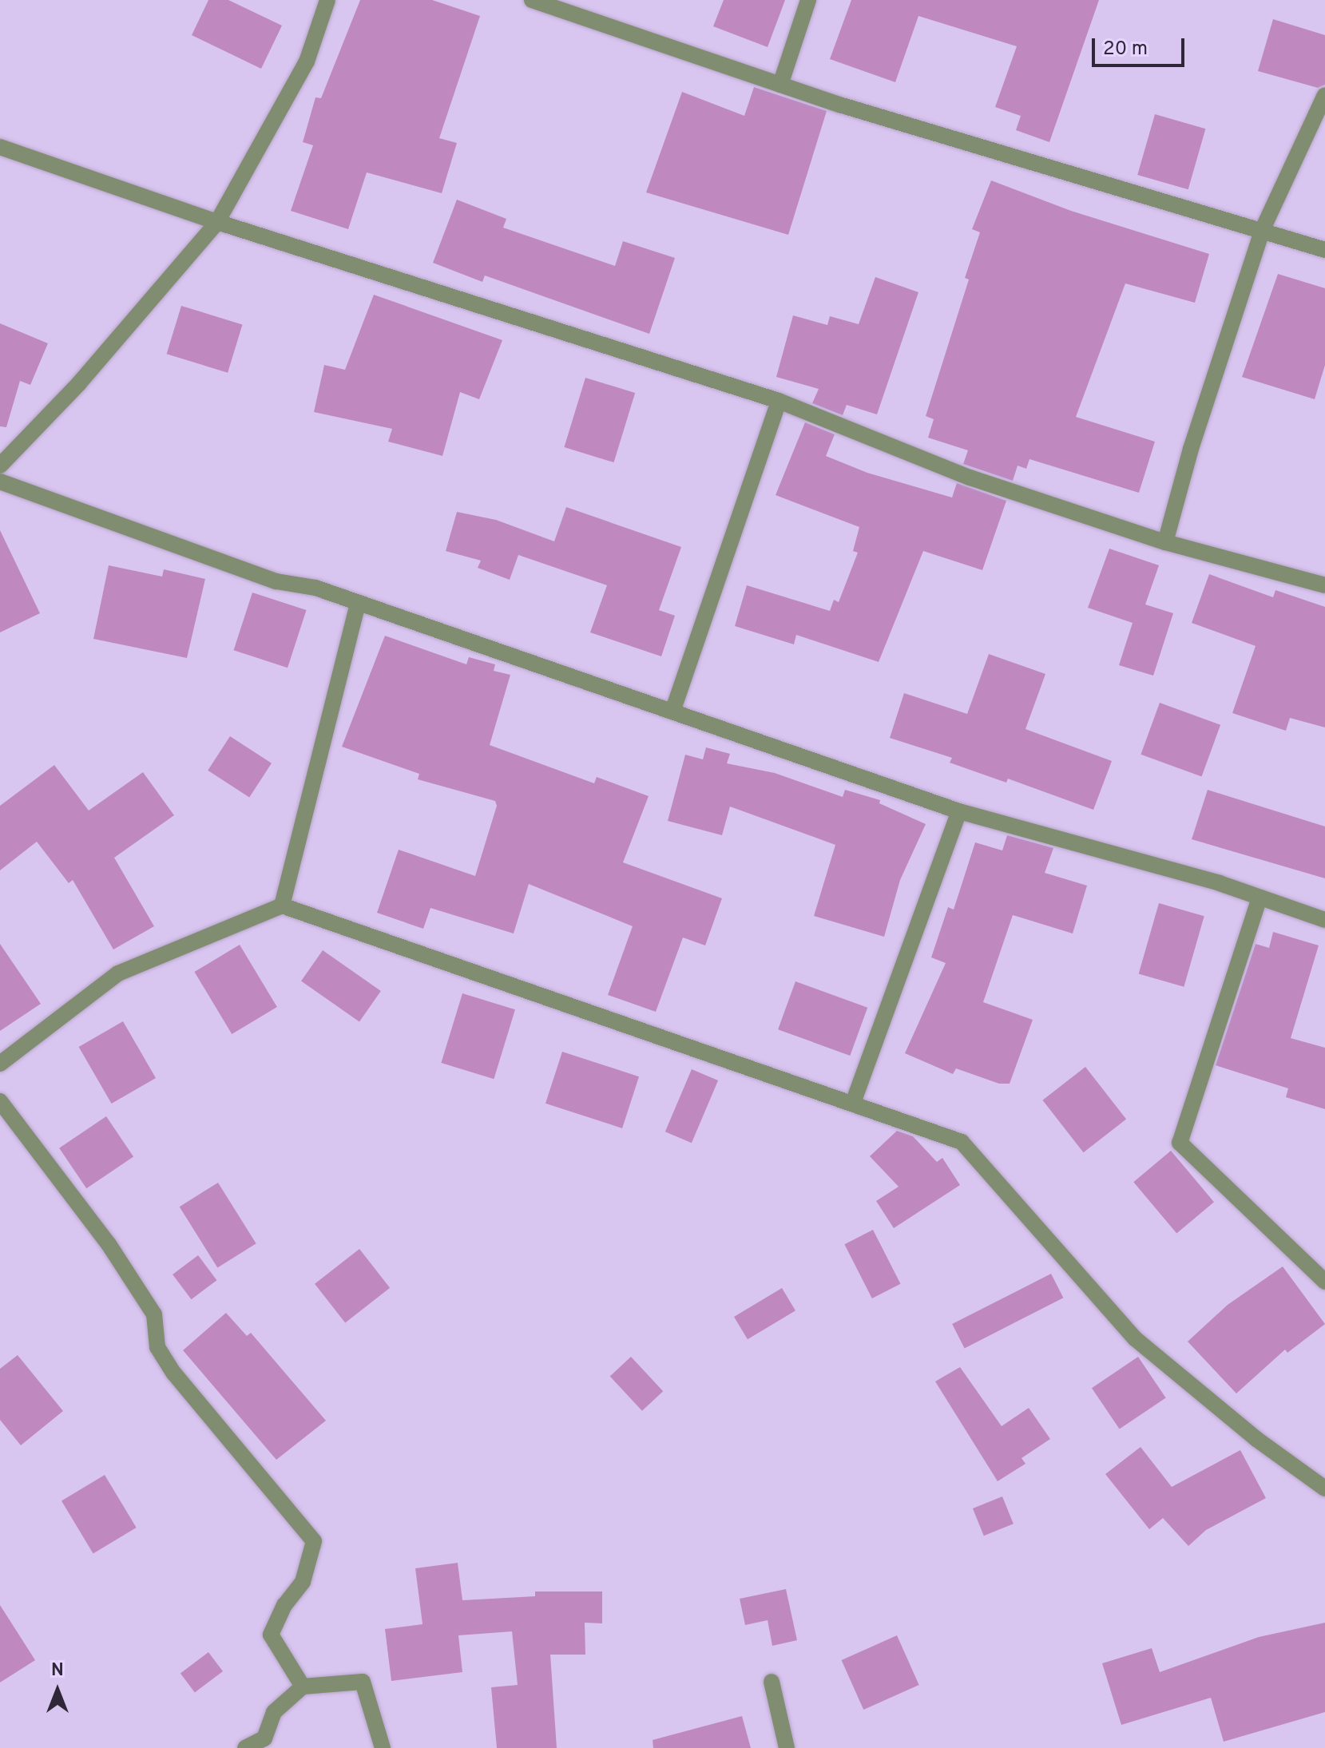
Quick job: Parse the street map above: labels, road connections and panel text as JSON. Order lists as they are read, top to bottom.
{
  "scale_bar": "20 m",
  "north": "top"
}
